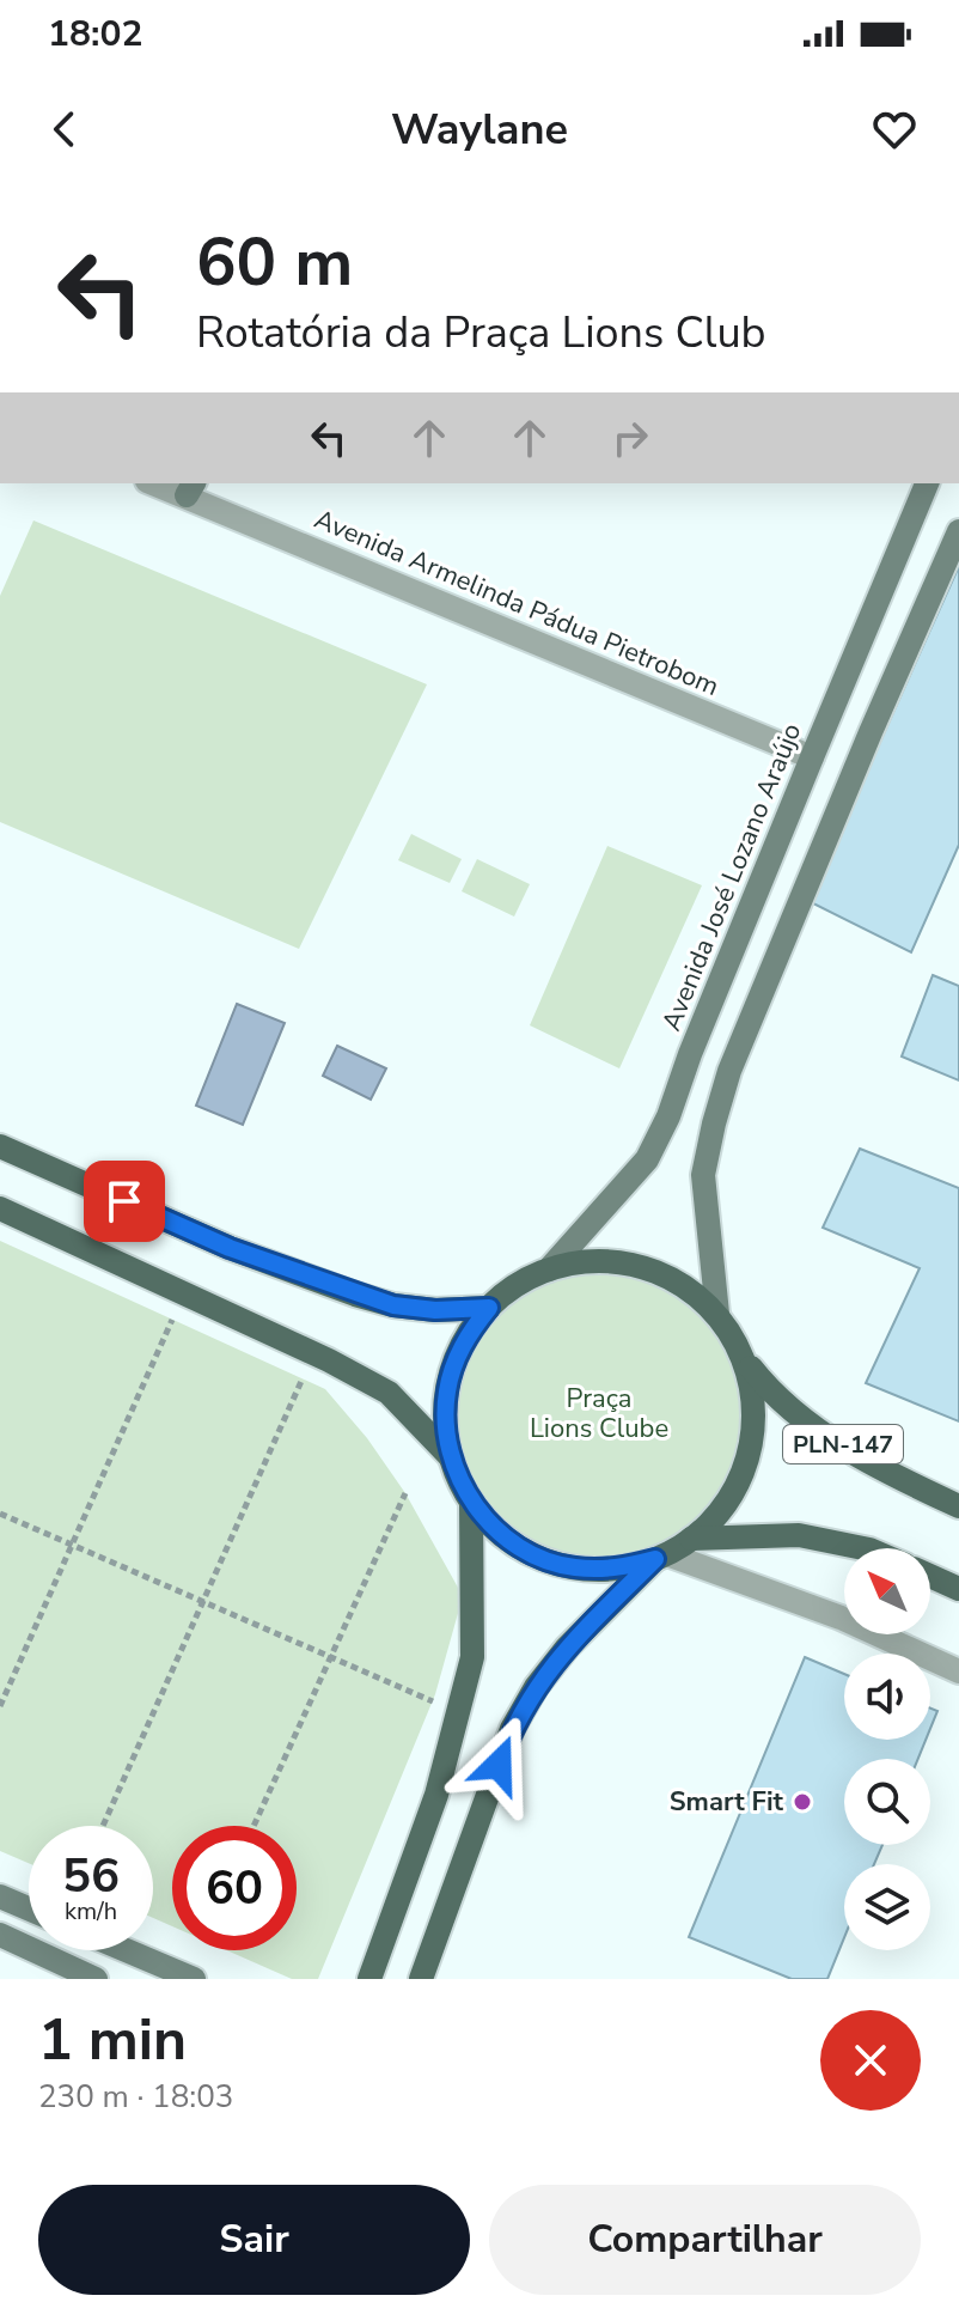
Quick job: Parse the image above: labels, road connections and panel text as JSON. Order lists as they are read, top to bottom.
{
  "streets": {
    "main road": ["PLN-147"],
    "street": ["Avenida Armelinda Pádua Pietrobom", "Avenida José Lozano Araújo"]
  },
  "crossings": [
    ["Avenida Armelinda Pádua Pietrobom", "Avenida José Lozano Araújo"],
    ["Avenida José Lozano Araújo", "PLN-147"]
  ],
  "parks": ["Praça Lions Clube"],
  "places": ["Smart Fit"],
  "north": "top left",
  "page": {
    "status": "18:02",
    "header": "Waylane",
    "turn": ["60 m", "Rotatória da Praça Lions Club"],
    "speed": "56 km/h",
    "limit": "60",
    "heading": ["1 min", "230 m · 18:03"],
    "buttons": ["Sair", "Compartilhar"]
  }
}
